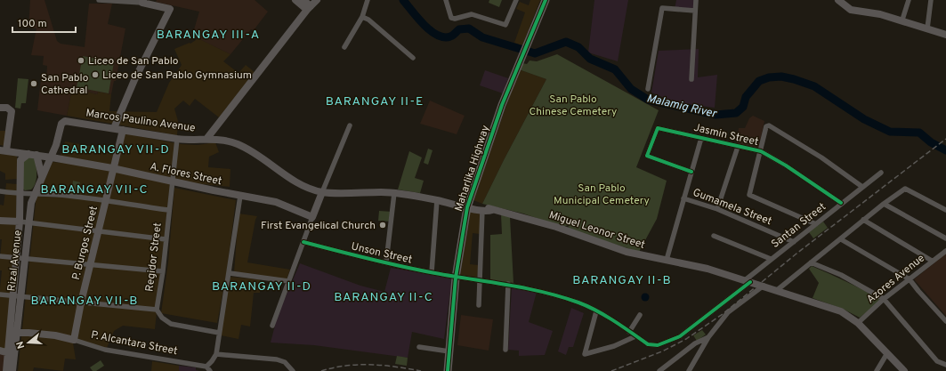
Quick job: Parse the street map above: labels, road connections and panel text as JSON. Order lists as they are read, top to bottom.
{
  "streets": {
    "main road": ["Maharlika Highway"],
    "street": [
      "Marcos Paulino Avenue",
      "Jasmin Street",
      "A. Flores Street",
      "Gumamela Street",
      "Santan Street",
      "Miguel Leonor Street",
      "P. Burgos Street",
      "Unson Street",
      "Regidor Street",
      "Rizal Avenue",
      "Azores Avenue",
      "P. Alcantara Street"
    ]
  },
  "crossings": [
    ["Marcos Paulino Avenue", "Miguel Leonor Street"],
    ["Marcos Paulino Avenue", "P. Burgos Street"],
    ["Marcos Paulino Avenue", "Regidor Street"],
    ["Marcos Paulino Avenue", "Rizal Avenue"],
    ["Jasmin Street", "Santan Street"],
    ["Maharlika Highway", "Miguel Leonor Street"],
    ["Maharlika Highway", "Unson Street"],
    ["A. Flores Street", "P. Burgos Street"],
    ["A. Flores Street", "Regidor Street"],
    ["A. Flores Street", "Rizal Avenue"],
    ["Gumamela Street", "Santan Street"],
    ["Santan Street", "Miguel Leonor Street"],
    ["Santan Street", "Unson Street"],
    ["Miguel Leonor Street", "Azores Avenue"],
    ["P. Burgos Street", "P. Alcantara Street"],
    ["Rizal Avenue", "P. Alcantara Street"]
  ],
  "districts": [
    "BARANGAY III-A",
    "BARANGAY II-E",
    "BARANGAY VII-D",
    "BARANGAY VII-C",
    "BARANGAY II-B",
    "BARANGAY II-D",
    "BARANGAY II-C",
    "BARANGAY VII-B"
  ],
  "water": ["Malamig River"],
  "parks": ["San Pablo Chinese Cemetery", "San Pablo Municipal Cemetery"],
  "places": [
    "Liceo de San Pablo",
    "Liceo de San Pablo Gymnasium",
    "San Pablo Cathedral",
    "First Evangelical Church"
  ],
  "scale_bar": "100 m",
  "north": "left"
}
